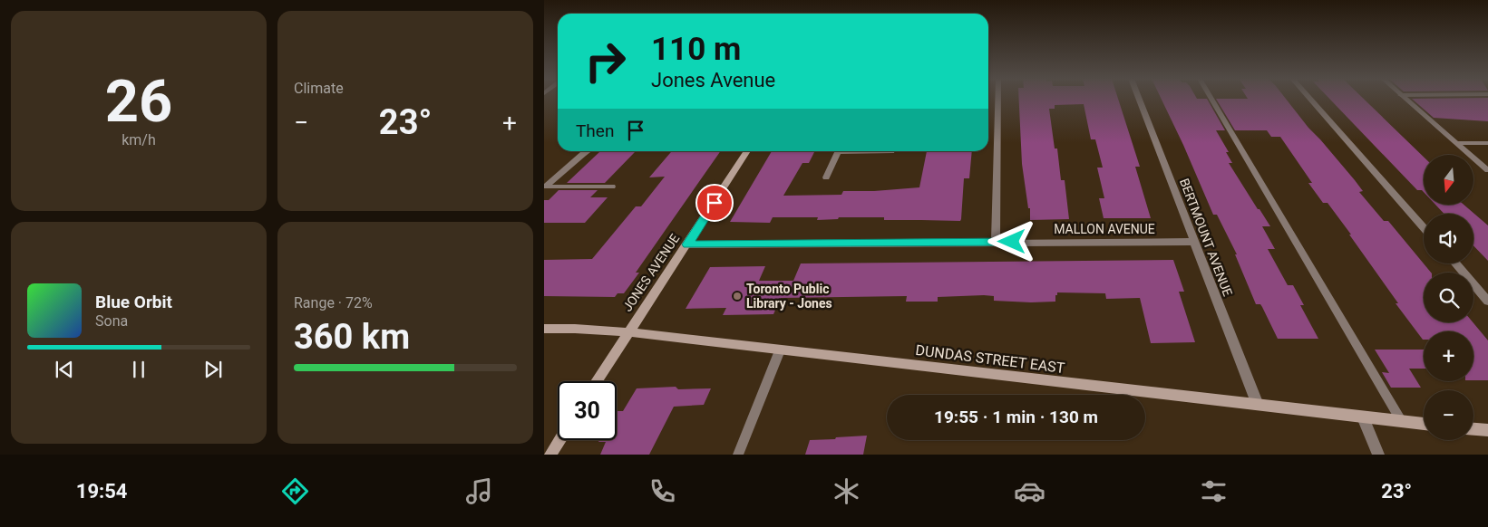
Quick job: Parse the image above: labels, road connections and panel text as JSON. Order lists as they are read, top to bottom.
{
  "streets": {
    "street": [
      "MALLON AVENUE",
      "BERTMOUNT AVENUE",
      "JONES AVENUE",
      "DUNDAS STREET EAST"
    ]
  },
  "crossings": [
    ["MALLON AVENUE", "BERTMOUNT AVENUE"],
    ["MALLON AVENUE", "JONES AVENUE"],
    ["BERTMOUNT AVENUE", "DUNDAS STREET EAST"],
    ["JONES AVENUE", "DUNDAS STREET EAST"]
  ],
  "places": ["Toronto Public Library - Jones"],
  "north": "bottom",
  "page": {
    "tile": [
      ["26", "km/h"],
      "Climate",
      ["Range · 72%", "360 km"]
    ],
    "turn": ["110 m", "Jones Avenue"],
    "heat": ["−", "23°", "+"],
    "then": "Then",
    "map_buttons": ["+", "−"],
    "song": ["Blue Orbit", "Sona"],
    "limit": "30",
    "trip": "19:55 · 1 min · 130 m",
    "tabs": ["19:54", "23°"]
  }
}
